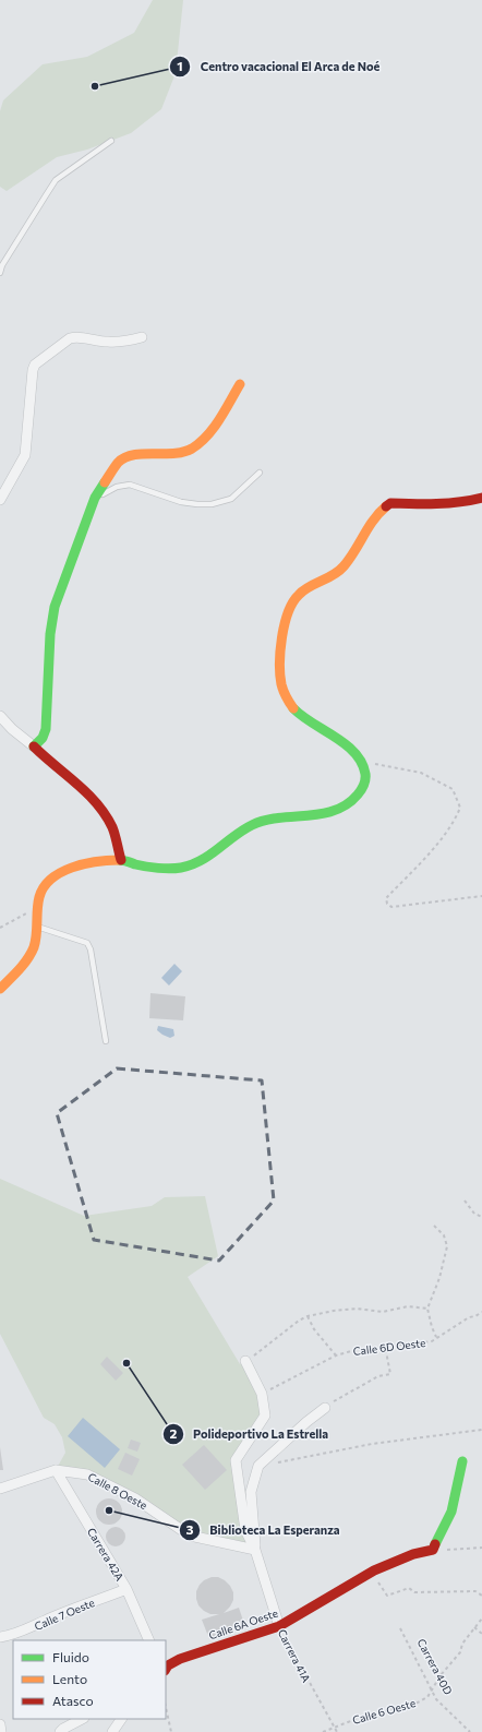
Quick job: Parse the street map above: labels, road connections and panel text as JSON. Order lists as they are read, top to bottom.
{
  "streets": {
    "street": [
      "Calle 8 Oeste",
      "Carrera 42A",
      "Calle 7 Oeste",
      "Calle 6A Oeste",
      "Carrera 41A"
    ],
    "path": ["Calle 6D Oeste", "Carrera 40D", "Calle 6 Oeste"]
  },
  "crossings": [
    ["Calle 8 Oeste", "Carrera 42A"],
    ["Calle 8 Oeste", "Carrera 41A"],
    ["Carrera 42A", "Calle 7 Oeste"],
    ["Calle 6A Oeste", "Carrera 41A"],
    ["Carrera 41A", "Calle 6 Oeste"],
    ["Carrera 40D", "Calle 6 Oeste"]
  ],
  "places": ["Centro vacacional El Arca de Noé", "Polideportivo La Estrella", "Biblioteca La Esperanza"],
  "legend": ["Fluido", "Lento", "Atasco"]
}
